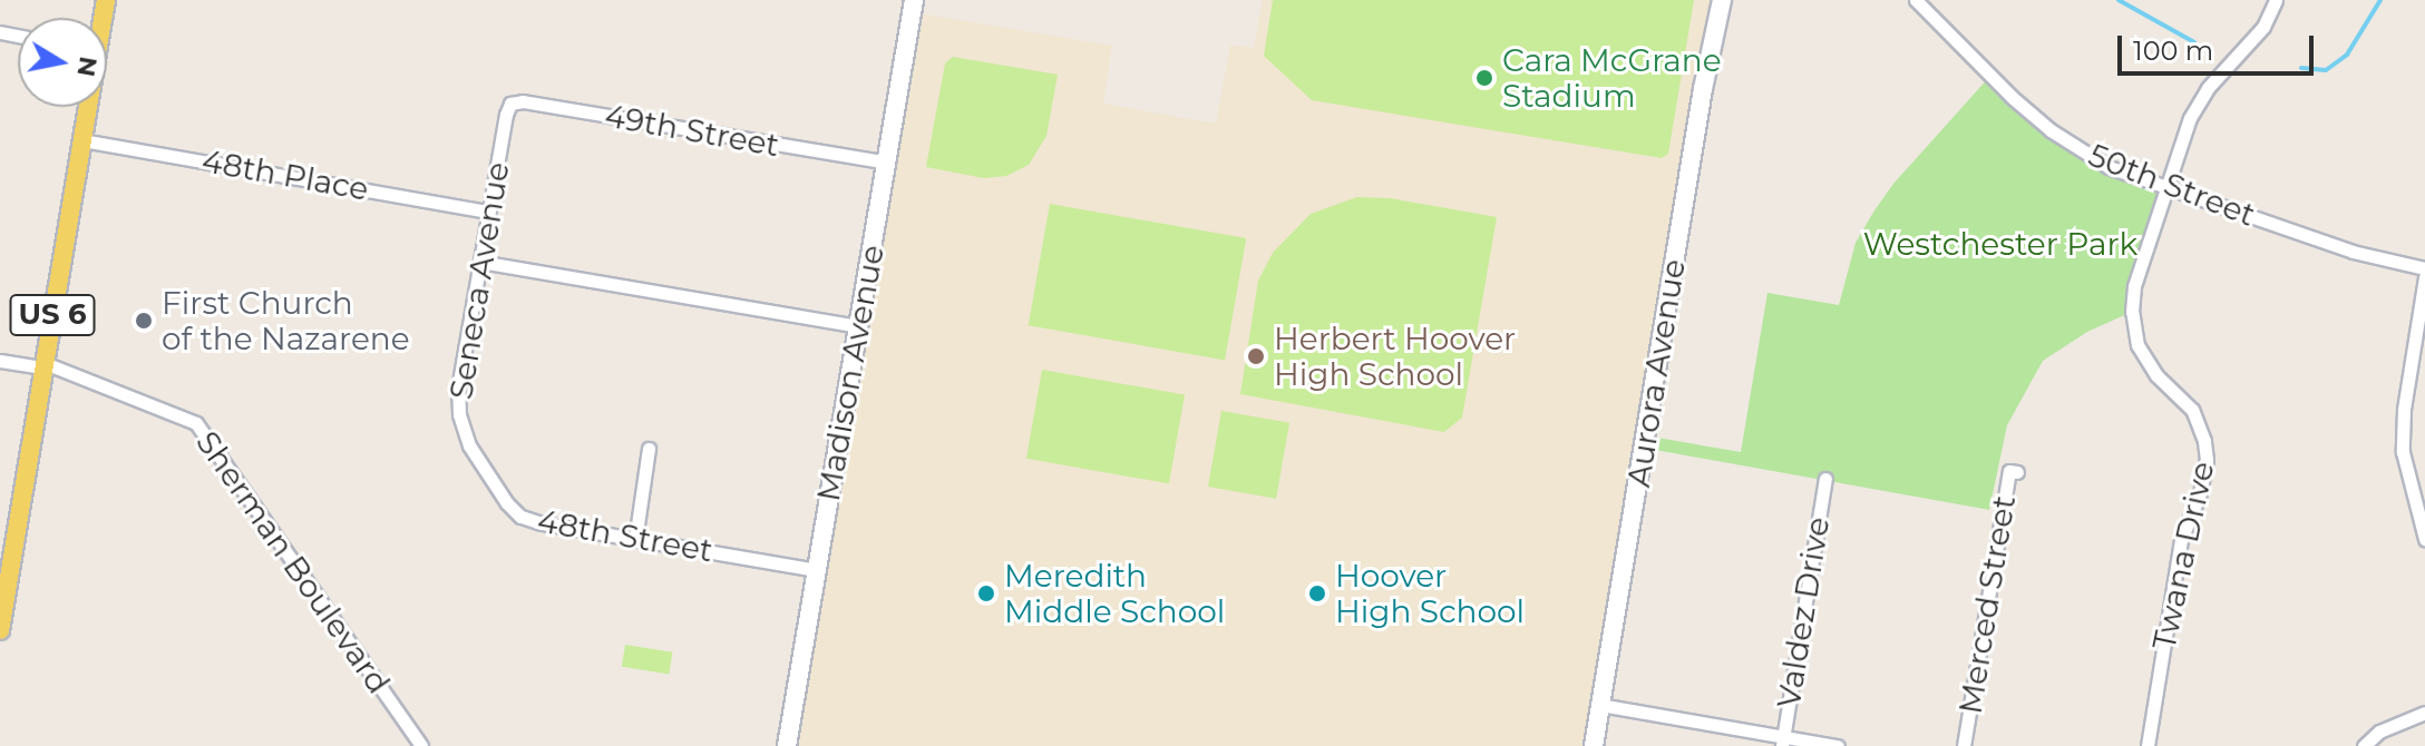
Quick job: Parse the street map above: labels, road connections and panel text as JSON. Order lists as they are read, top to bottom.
{
  "streets": {
    "main road": ["US 6"],
    "street": [
      "49th Street",
      "48th Place",
      "50th Street",
      "Seneca Avenue",
      "Madison Avenue",
      "Aurora Avenue",
      "48th Street",
      "Twana Drive",
      "Sherman Boulevard",
      "Merced Street",
      "Valdez Drive"
    ]
  },
  "crossings": [
    ["49th Street", "Seneca Avenue"],
    ["49th Street", "Madison Avenue"],
    ["48th Place", "Seneca Avenue"],
    ["48th Place", "US 6"],
    ["50th Street", "Twana Drive"],
    ["Seneca Avenue", "48th Street"],
    ["US 6", "Sherman Boulevard"],
    ["Madison Avenue", "48th Street"]
  ],
  "parks": ["Westchester Park"],
  "places": [
    "Cara McGrane Stadium",
    "First Church of the Nazarene",
    "Herbert Hoover High School",
    "Meredith Middle School",
    "Hoover High School"
  ],
  "scale_bar": "100 m",
  "north": "right"
}
